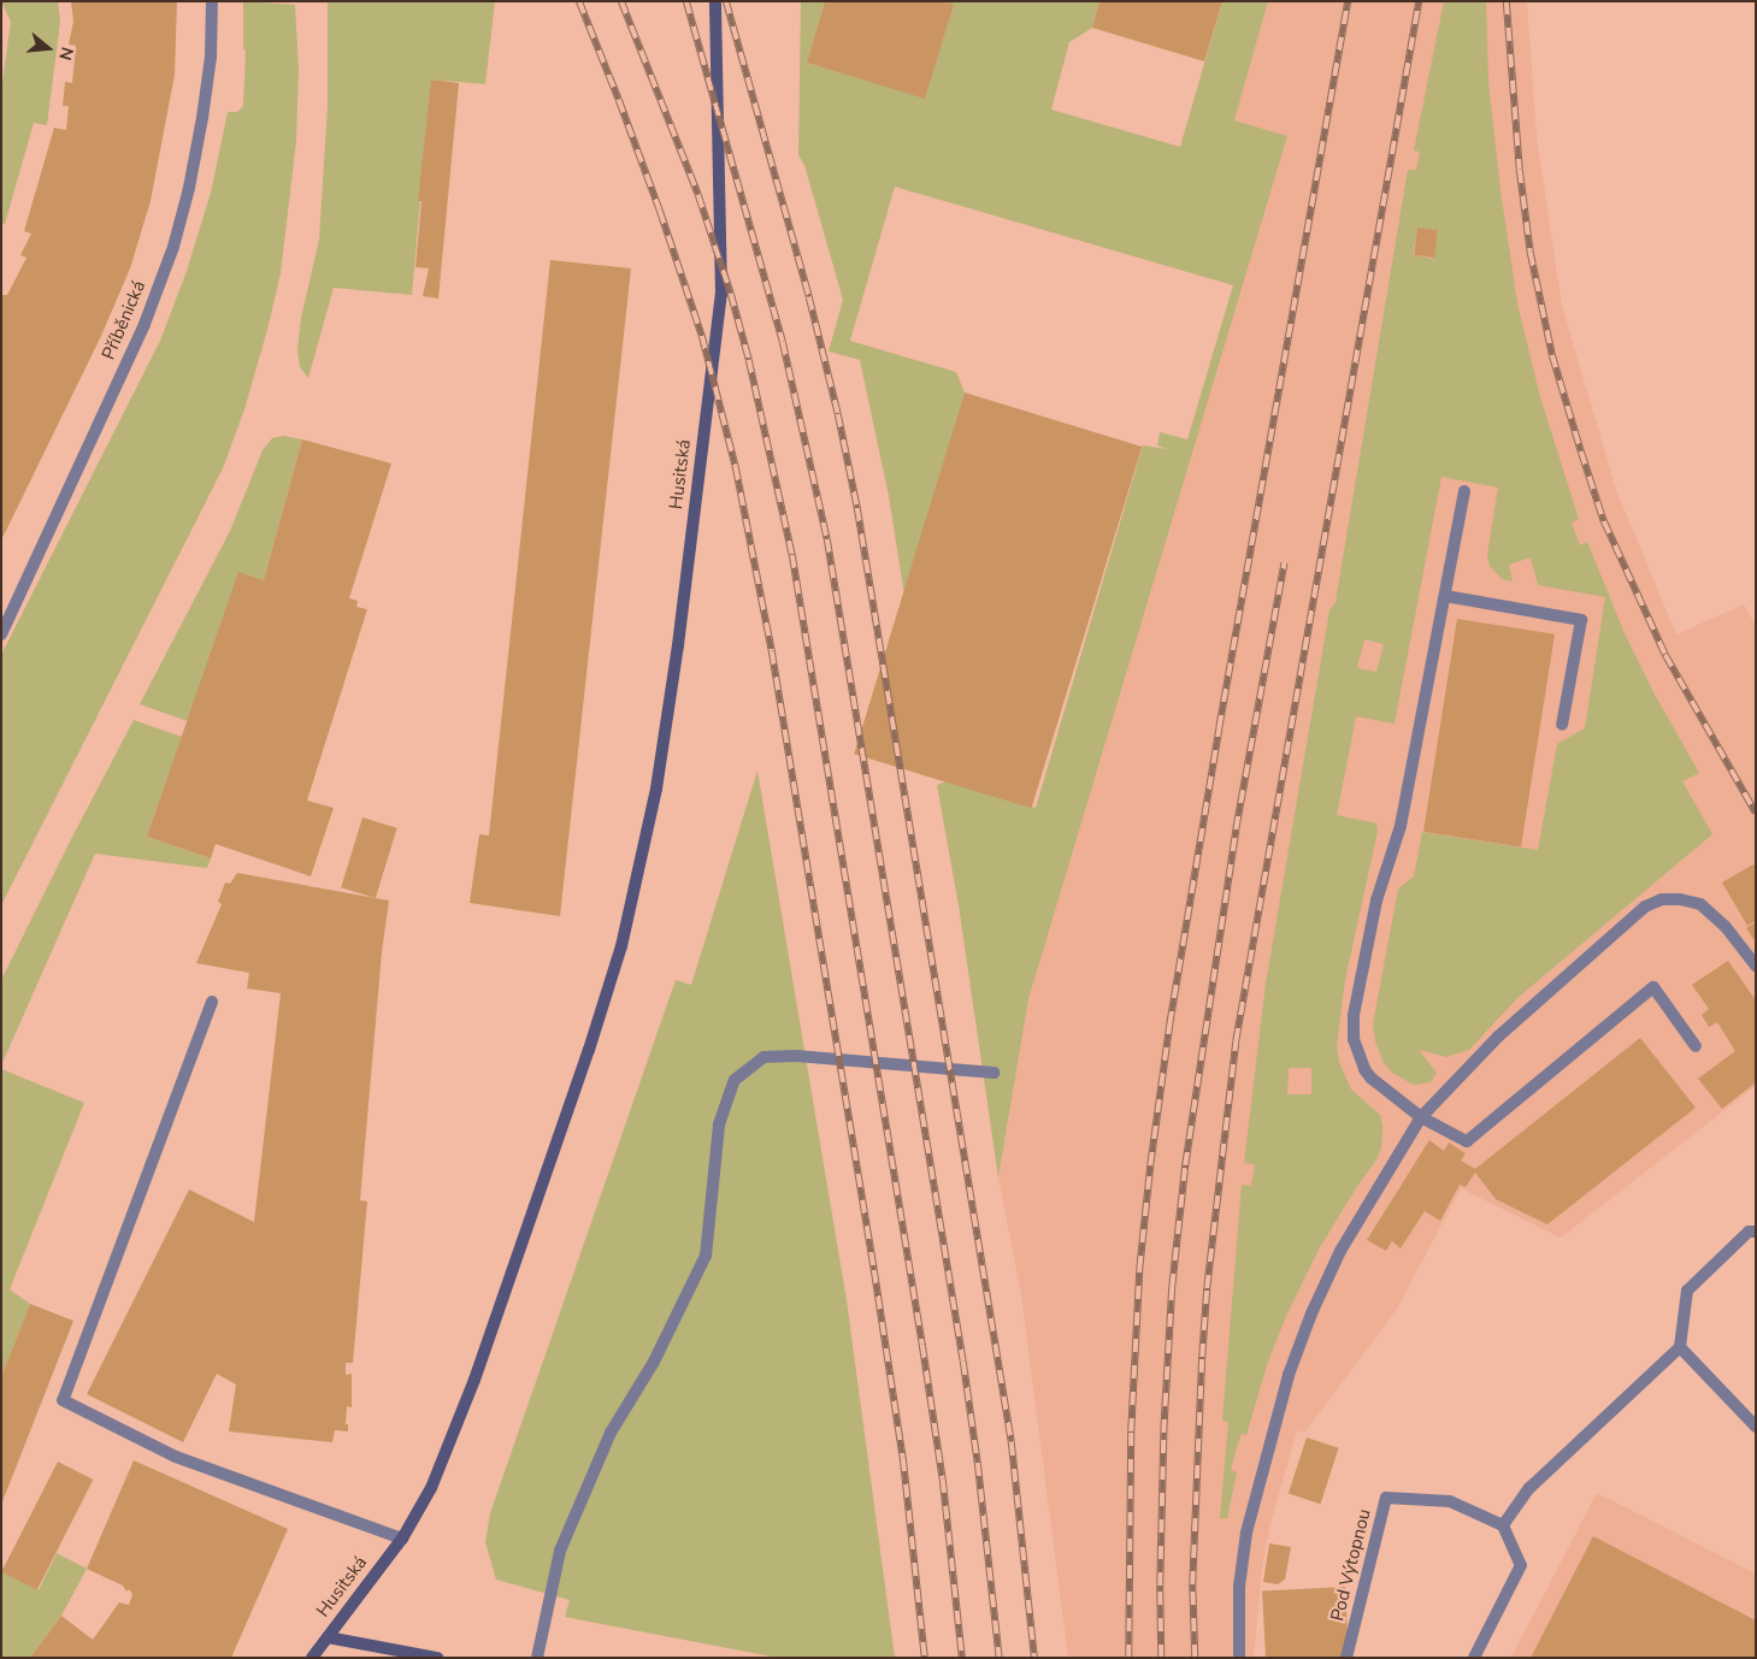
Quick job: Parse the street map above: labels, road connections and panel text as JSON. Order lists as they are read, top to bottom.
{
  "streets": {
    "main road": ["Husitská"],
    "street": ["Příběnická", "Pod Výtopnou"]
  },
  "north": "right"
}
